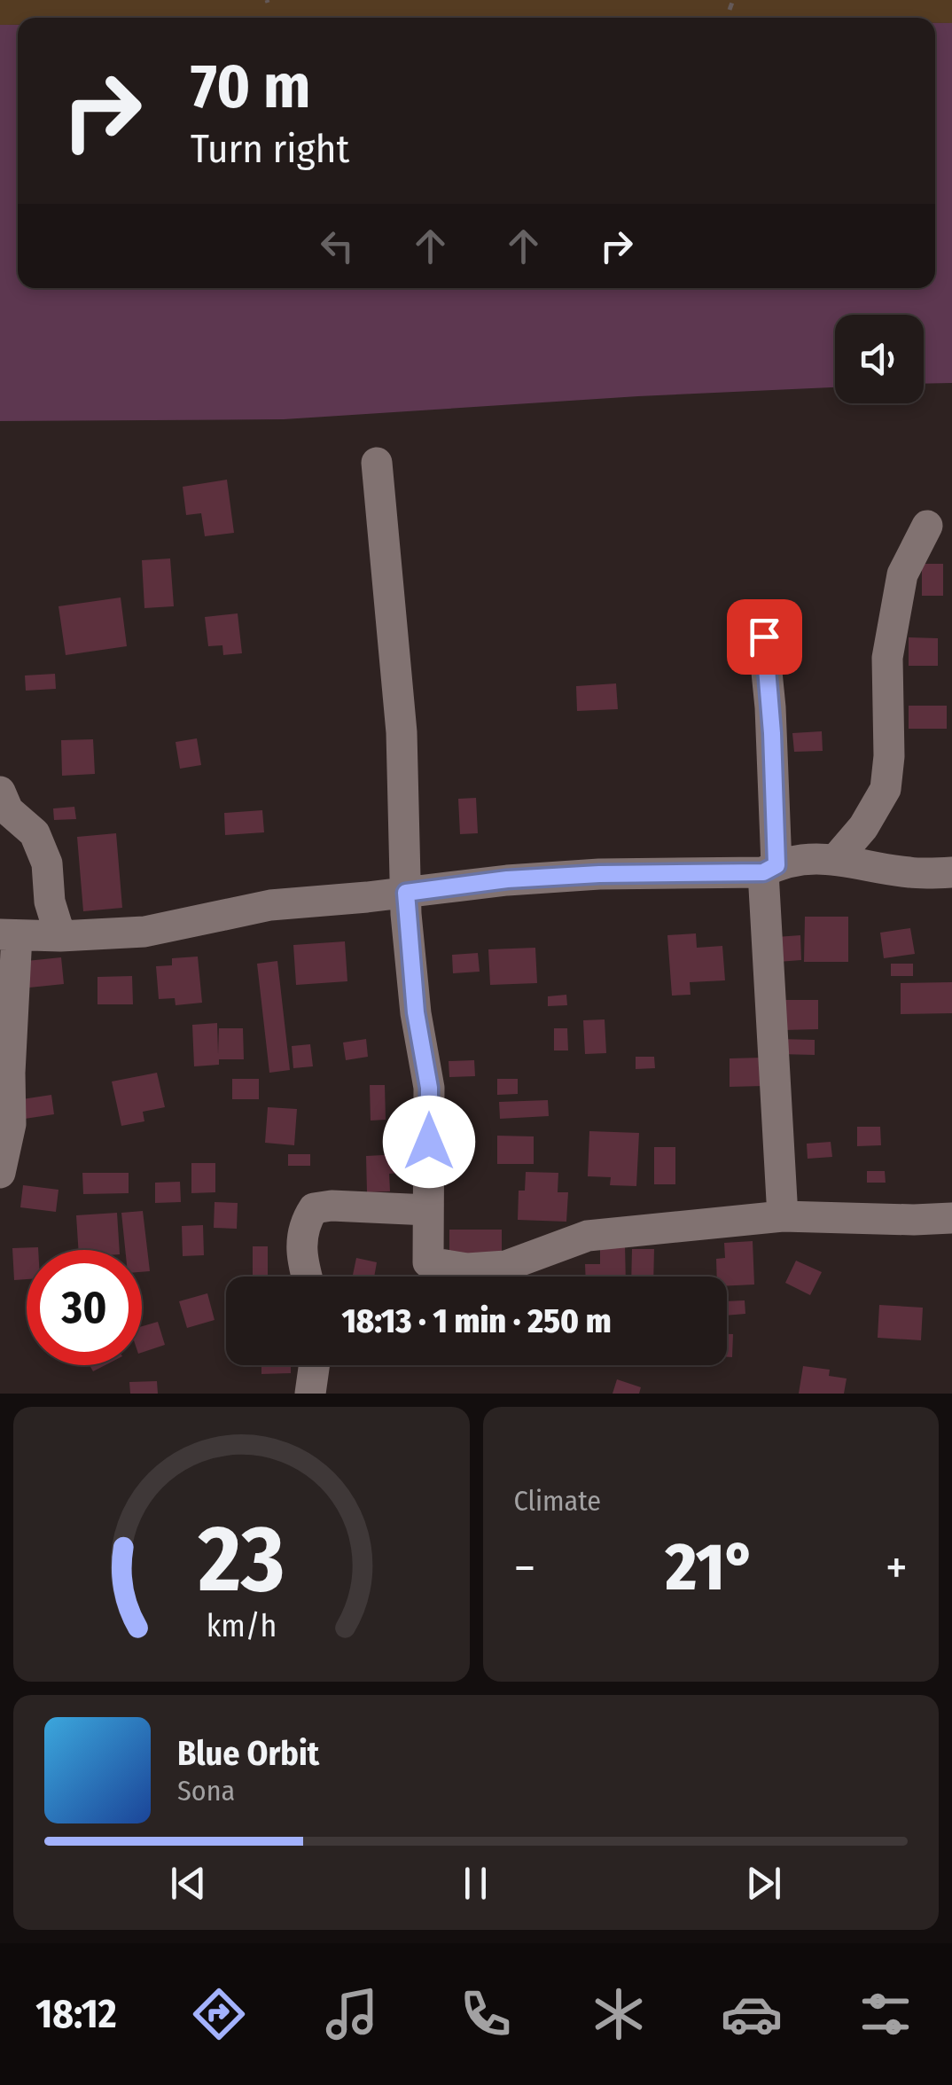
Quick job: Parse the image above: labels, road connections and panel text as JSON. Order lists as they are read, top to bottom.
{
  "page": {
    "turn": ["70 m", "Turn right"],
    "limit": "30",
    "trip": "18:13 · 1 min · 250 m",
    "tile": "Climate",
    "heat": ["−", "21°", "+"],
    "song": ["Blue Orbit", "Sona"],
    "tabs": "18:12",
    "gauge": ["23", "km/h"]
  }
}
